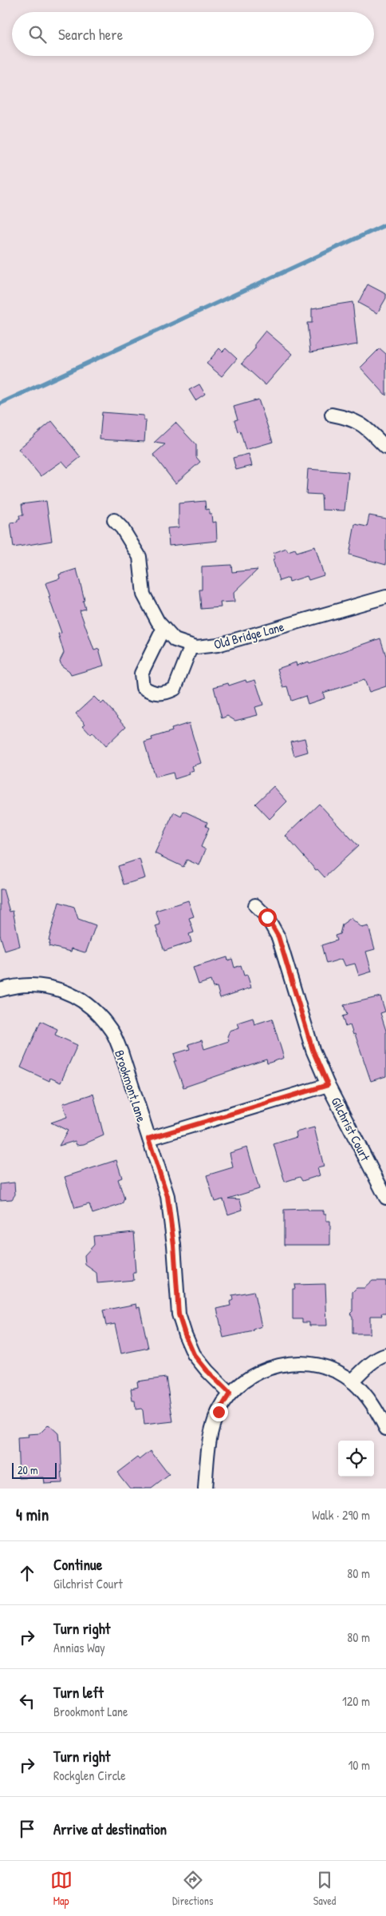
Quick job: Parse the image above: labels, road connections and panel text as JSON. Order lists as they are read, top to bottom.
{
  "streets": {
    "street": ["Old Bridge Lane", "Brookmont Lane", "Gilchrist Court"]
  },
  "scale_bar": "20 m",
  "page": {
    "search": "Search here",
    "scale": "20 m",
    "heading": ["4 min", "Walk · 290 m"],
    "list": [
      ["Continue", "Gilchrist Court", "80 m"],
      ["Turn right", "Annias Way", "80 m"],
      ["Turn left", "Brookmont Lane", "120 m"],
      ["Turn right", "Rockglen Circle", "10 m"],
      "Arrive at destination"
    ],
    "nav": ["Map", "Directions", "Saved"]
  }
}
